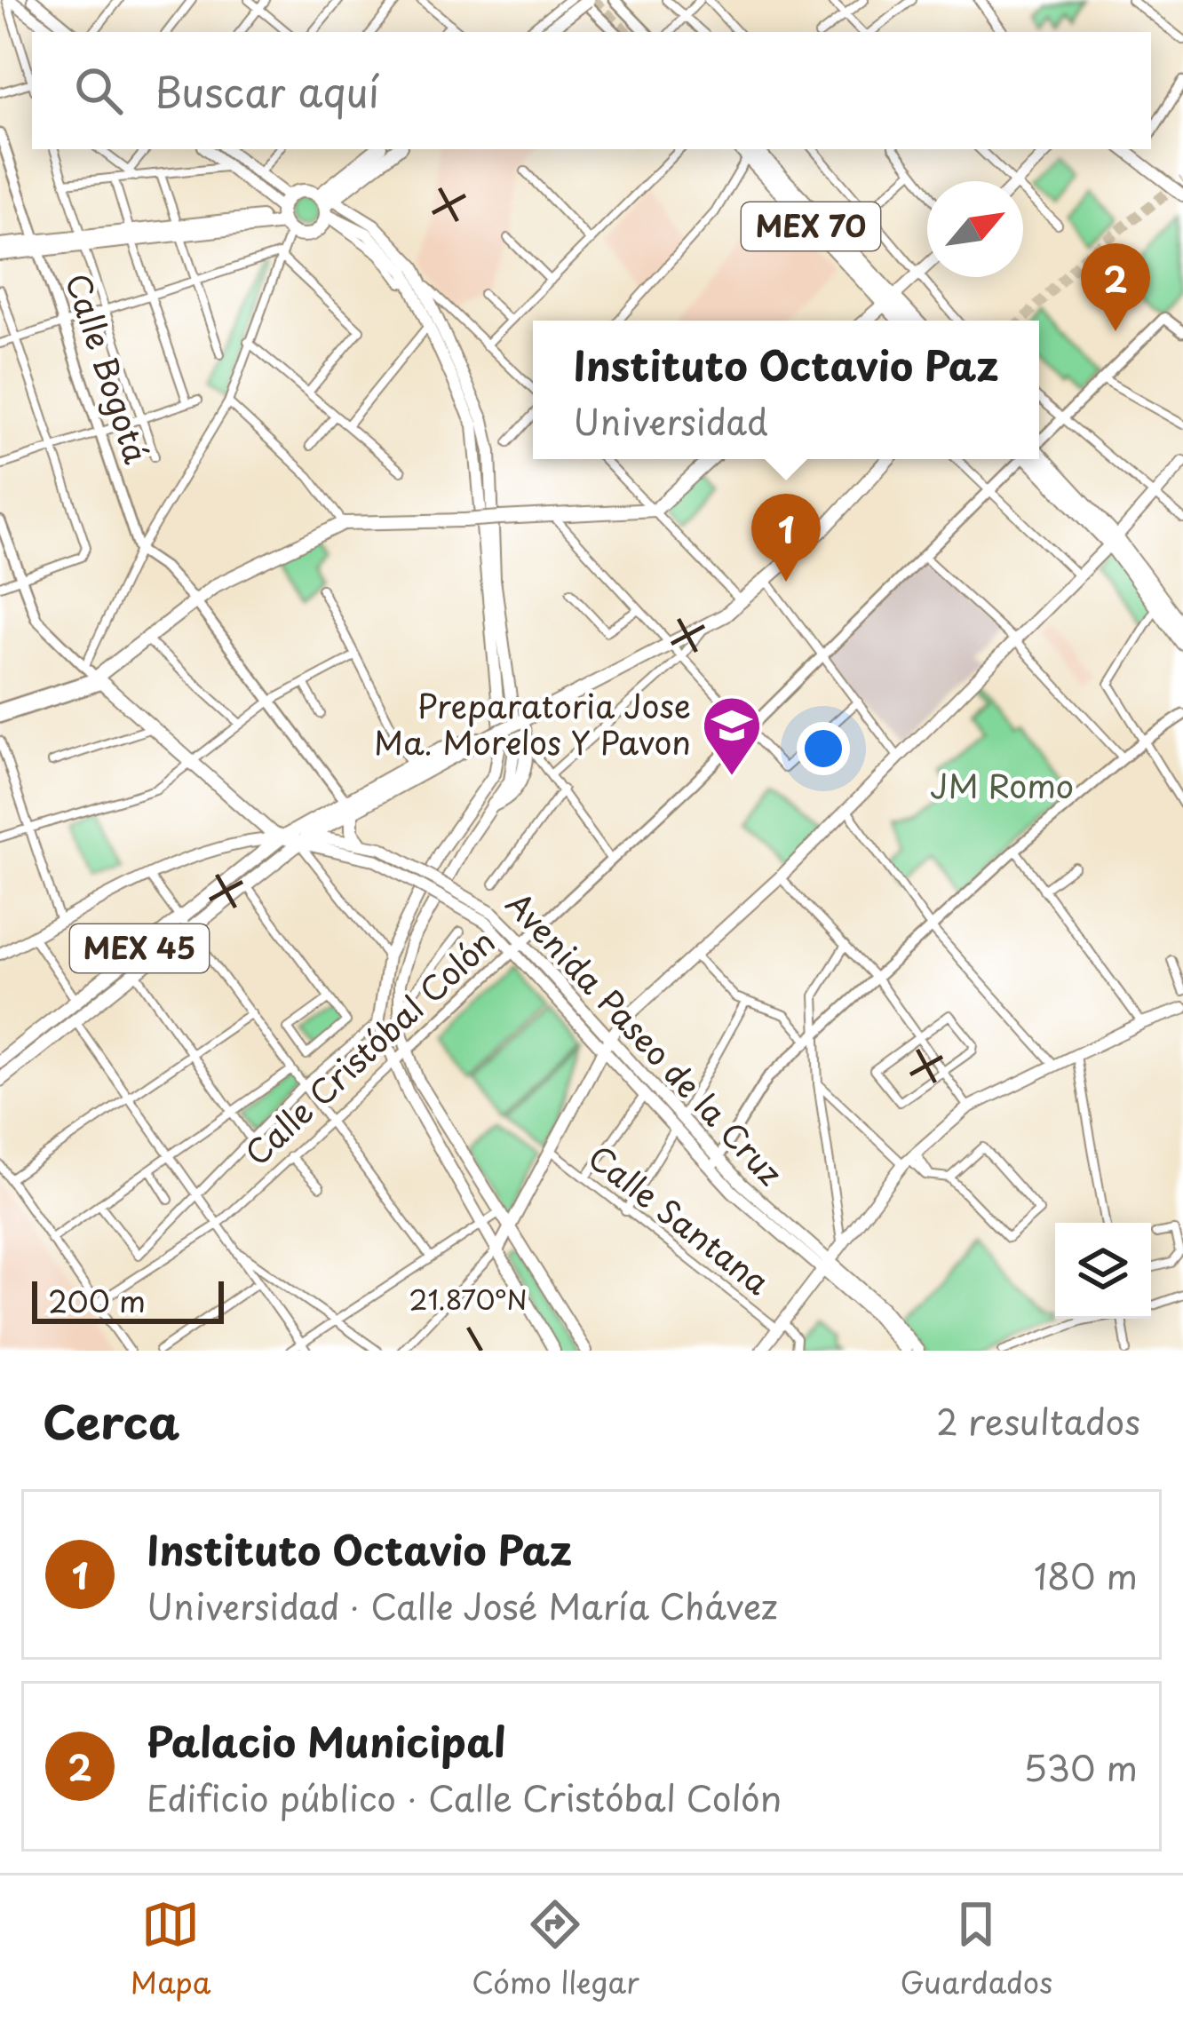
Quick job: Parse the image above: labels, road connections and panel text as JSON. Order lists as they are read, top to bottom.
{
  "streets": {
    "main road": ["MEX 70", "MEX 45", "Avenida Paseo de la Cruz"],
    "street": ["Calle Bogotá", "Calle Cristóbal Colón", "Calle Santana"]
  },
  "crossings": [
    ["MEX 45", "Avenida Paseo de la Cruz"],
    ["Avenida Paseo de la Cruz", "Calle Cristóbal Colón"]
  ],
  "parks": ["JM Romo"],
  "places": {
    "school or university": ["Preparatoria Jose Ma. Morelos Y Pavon"]
  },
  "scale_bar": "200 m",
  "north": "top right",
  "page": {
    "search": "Buscar aquí",
    "pins": ["2", "1"],
    "popup": ["Instituto Octavio Paz", "Universidad"],
    "scale": "200 m",
    "heading": ["Cerca", "2 resultados"],
    "list": [
      {
        "mark": "1",
        "name": "Instituto Octavio Paz",
        "note": "Universidad · Calle José María Chávez",
        "value": "180 m"
      },
      {
        "mark": "2",
        "name": "Palacio Municipal",
        "note": "Edificio público · Calle Cristóbal Colón",
        "value": "530 m"
      }
    ],
    "nav": ["Mapa", "Cómo llegar", "Guardados"]
  },
  "coordinates": ["21.870°N"]
}
